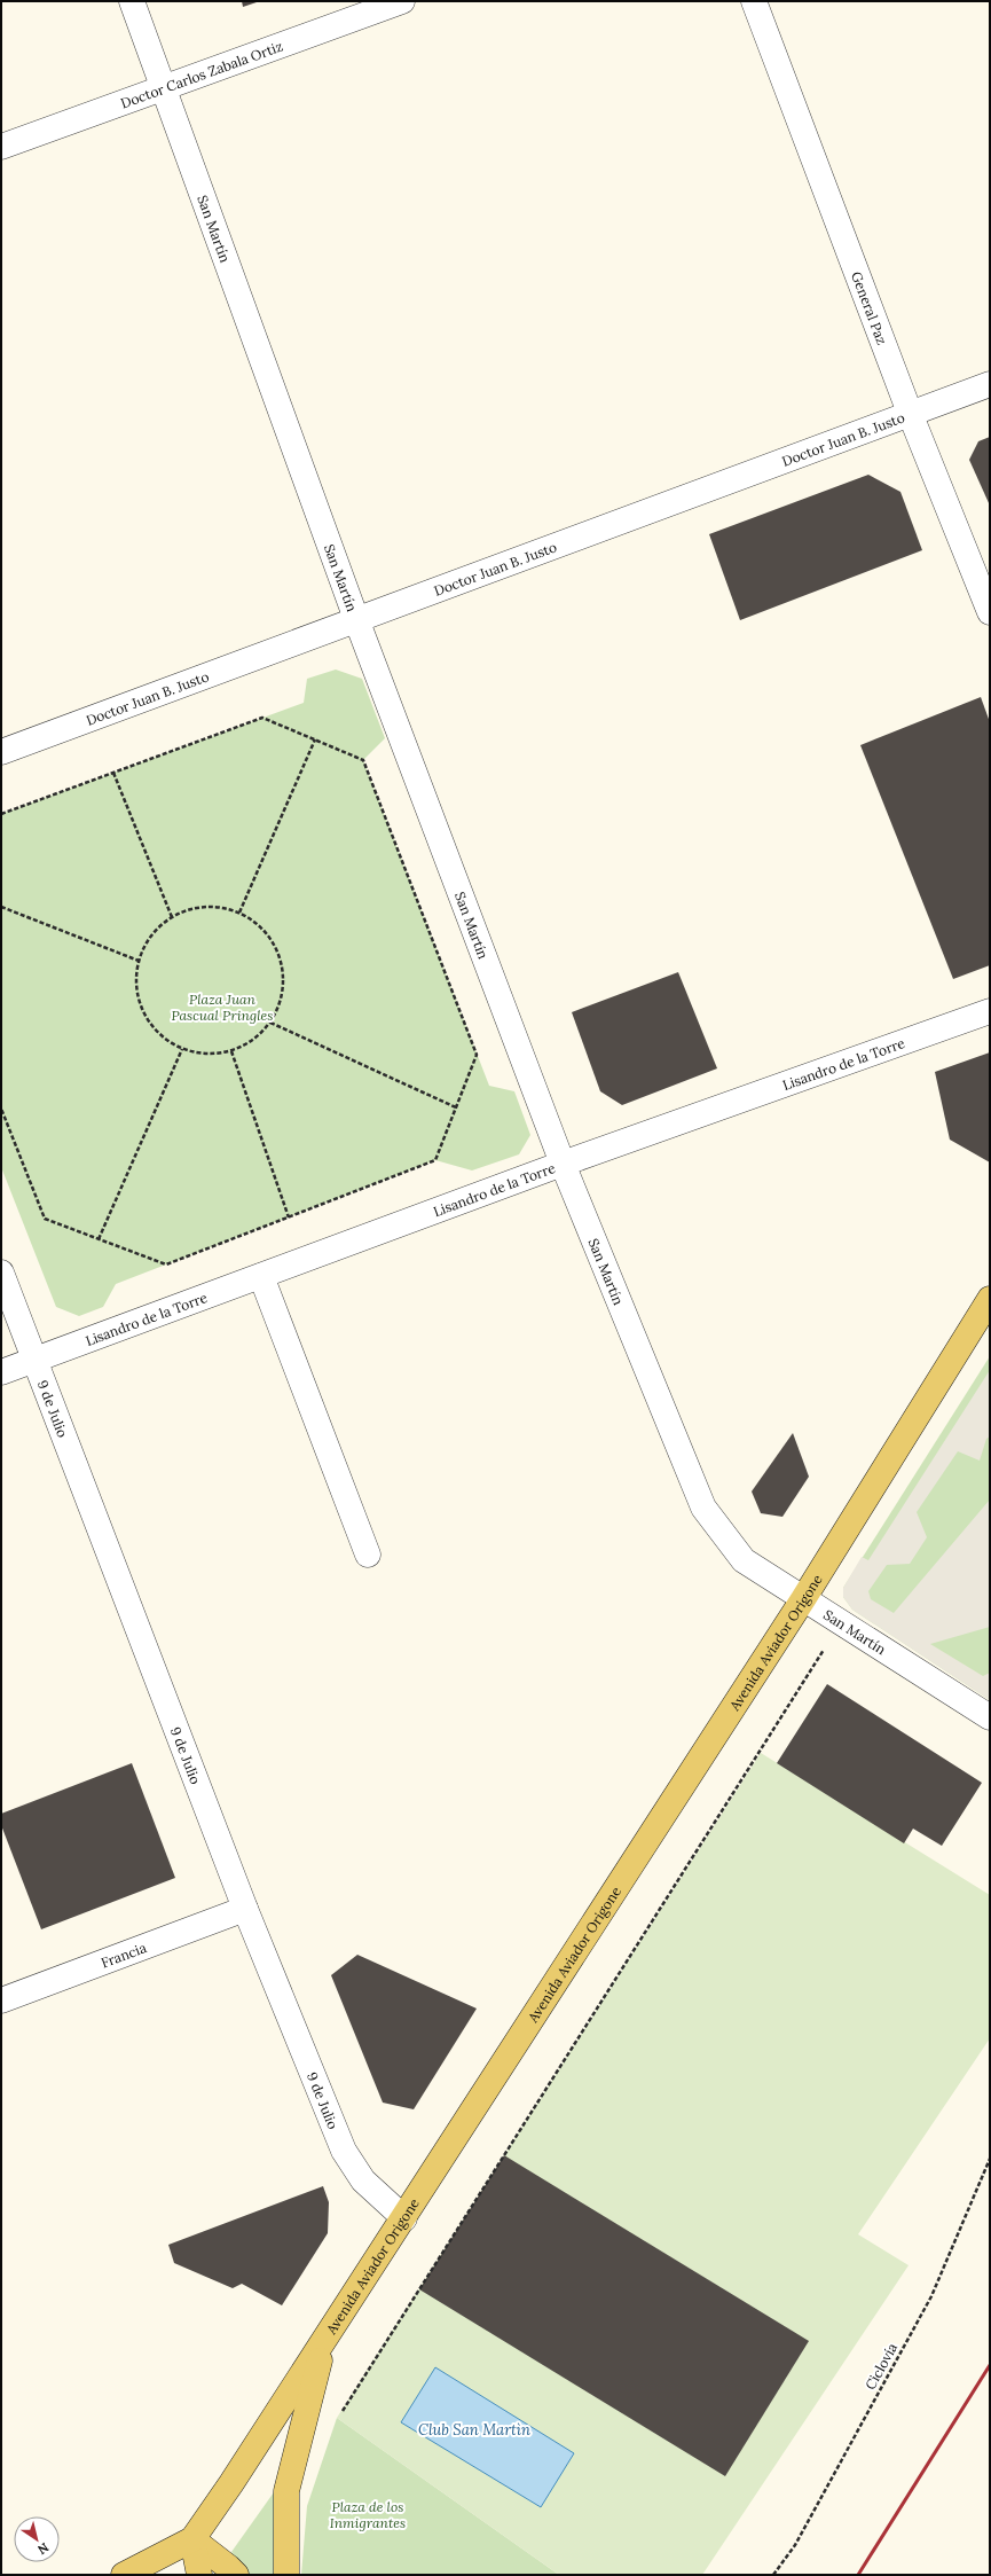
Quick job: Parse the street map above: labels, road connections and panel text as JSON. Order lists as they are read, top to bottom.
{
  "streets": {
    "main road": ["Avenida Aviador Origone"],
    "street": [
      "Doctor Carlos Zabala Ortiz",
      "San Martín",
      "General Paz",
      "Doctor Juan B. Justo",
      "Lisandro de la Torre",
      "9 de Julio",
      "Francia"
    ],
    "path": ["Ciclovía"]
  },
  "crossings": [
    ["Doctor Carlos Zabala Ortiz", "San Martín"],
    ["San Martín", "Doctor Juan B. Justo"],
    ["San Martín", "Lisandro de la Torre"],
    ["San Martín", "Avenida Aviador Origone"],
    ["General Paz", "Doctor Juan B. Justo"],
    ["Lisandro de la Torre", "9 de Julio"],
    ["9 de Julio", "Avenida Aviador Origone"],
    ["9 de Julio", "Francia"]
  ],
  "water": ["Club San Martìn"],
  "parks": ["Plaza Juan Pascual Pringles", "Plaza de los Inmigrantes"],
  "north": "bottom right"
}
